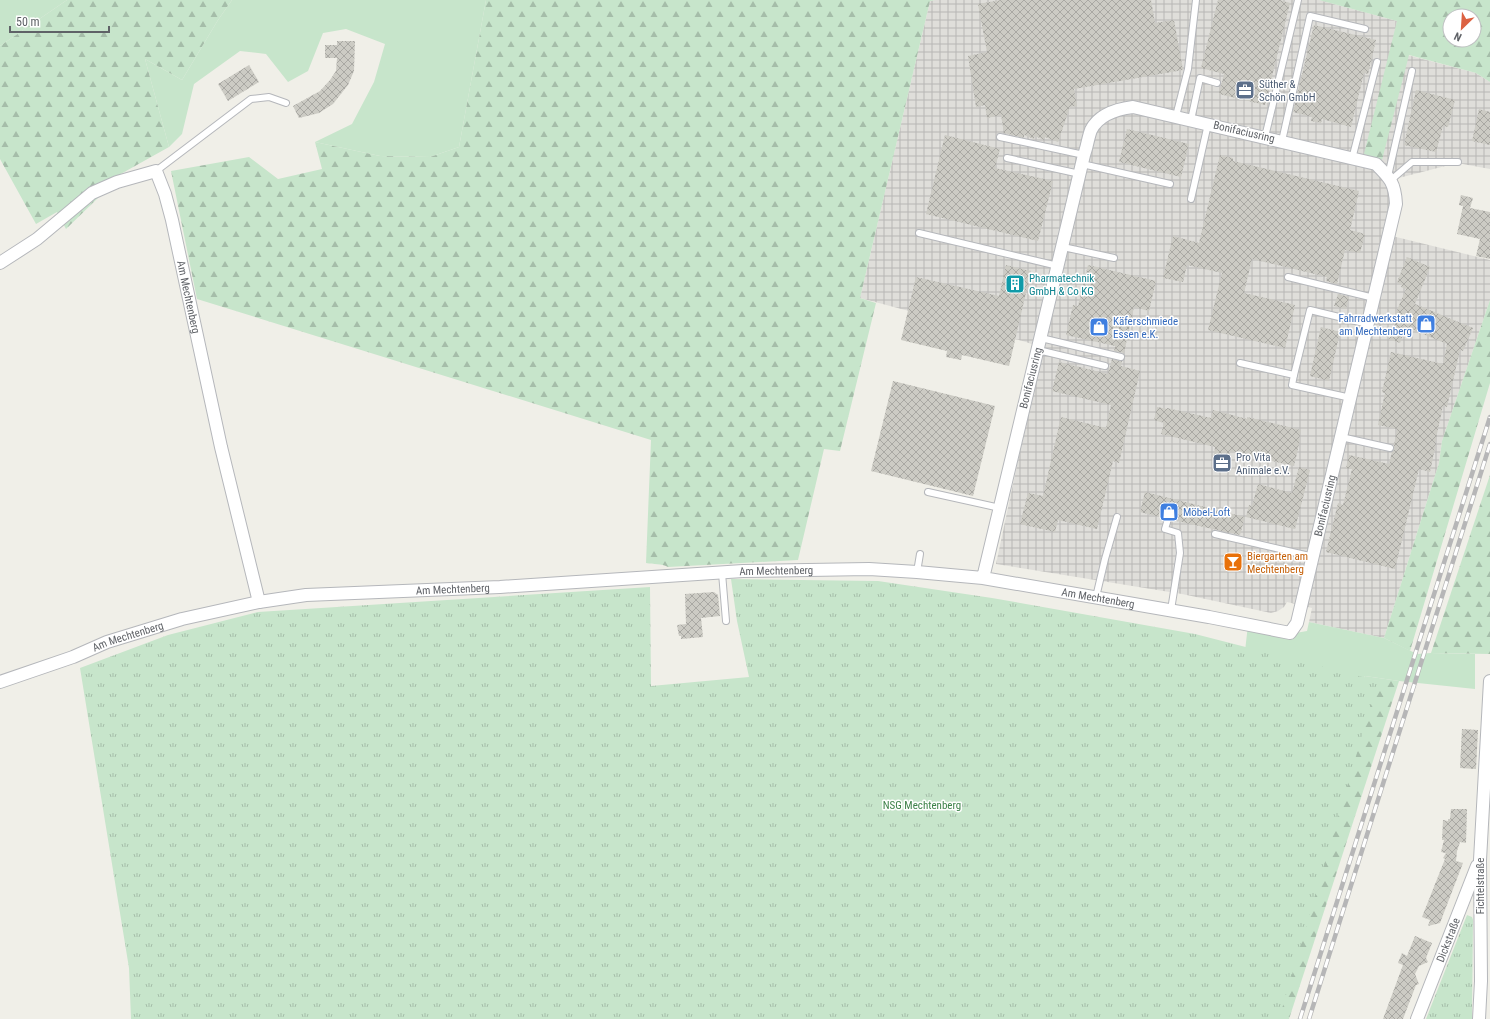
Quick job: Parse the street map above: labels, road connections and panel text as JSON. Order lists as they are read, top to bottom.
{
  "streets": {
    "street": [
      "Bonifaciusring",
      "Am Mechtenberg",
      "Fichtelstraße",
      "Dickstraße"
    ]
  },
  "crossings": [
    ["Bonifaciusring", "Am Mechtenberg"],
    ["Fichtelstraße", "Dickstraße"]
  ],
  "parks": ["NSG Mechtenberg"],
  "places": {
    "office": ["Süther & Schön GmbH", "Pro Vita Animale e.V."],
    "building": ["Pharmatechnik GmbH & Co KG"],
    "shop": ["Fahrradwerkstatt am Mechtenberg", "Käferschmiede Essen e.K.", "Möbel-Loft"],
    "bar": ["Biergarten am Mechtenberg"]
  },
  "scale_bar": "50 m",
  "north": "bottom left"
}
